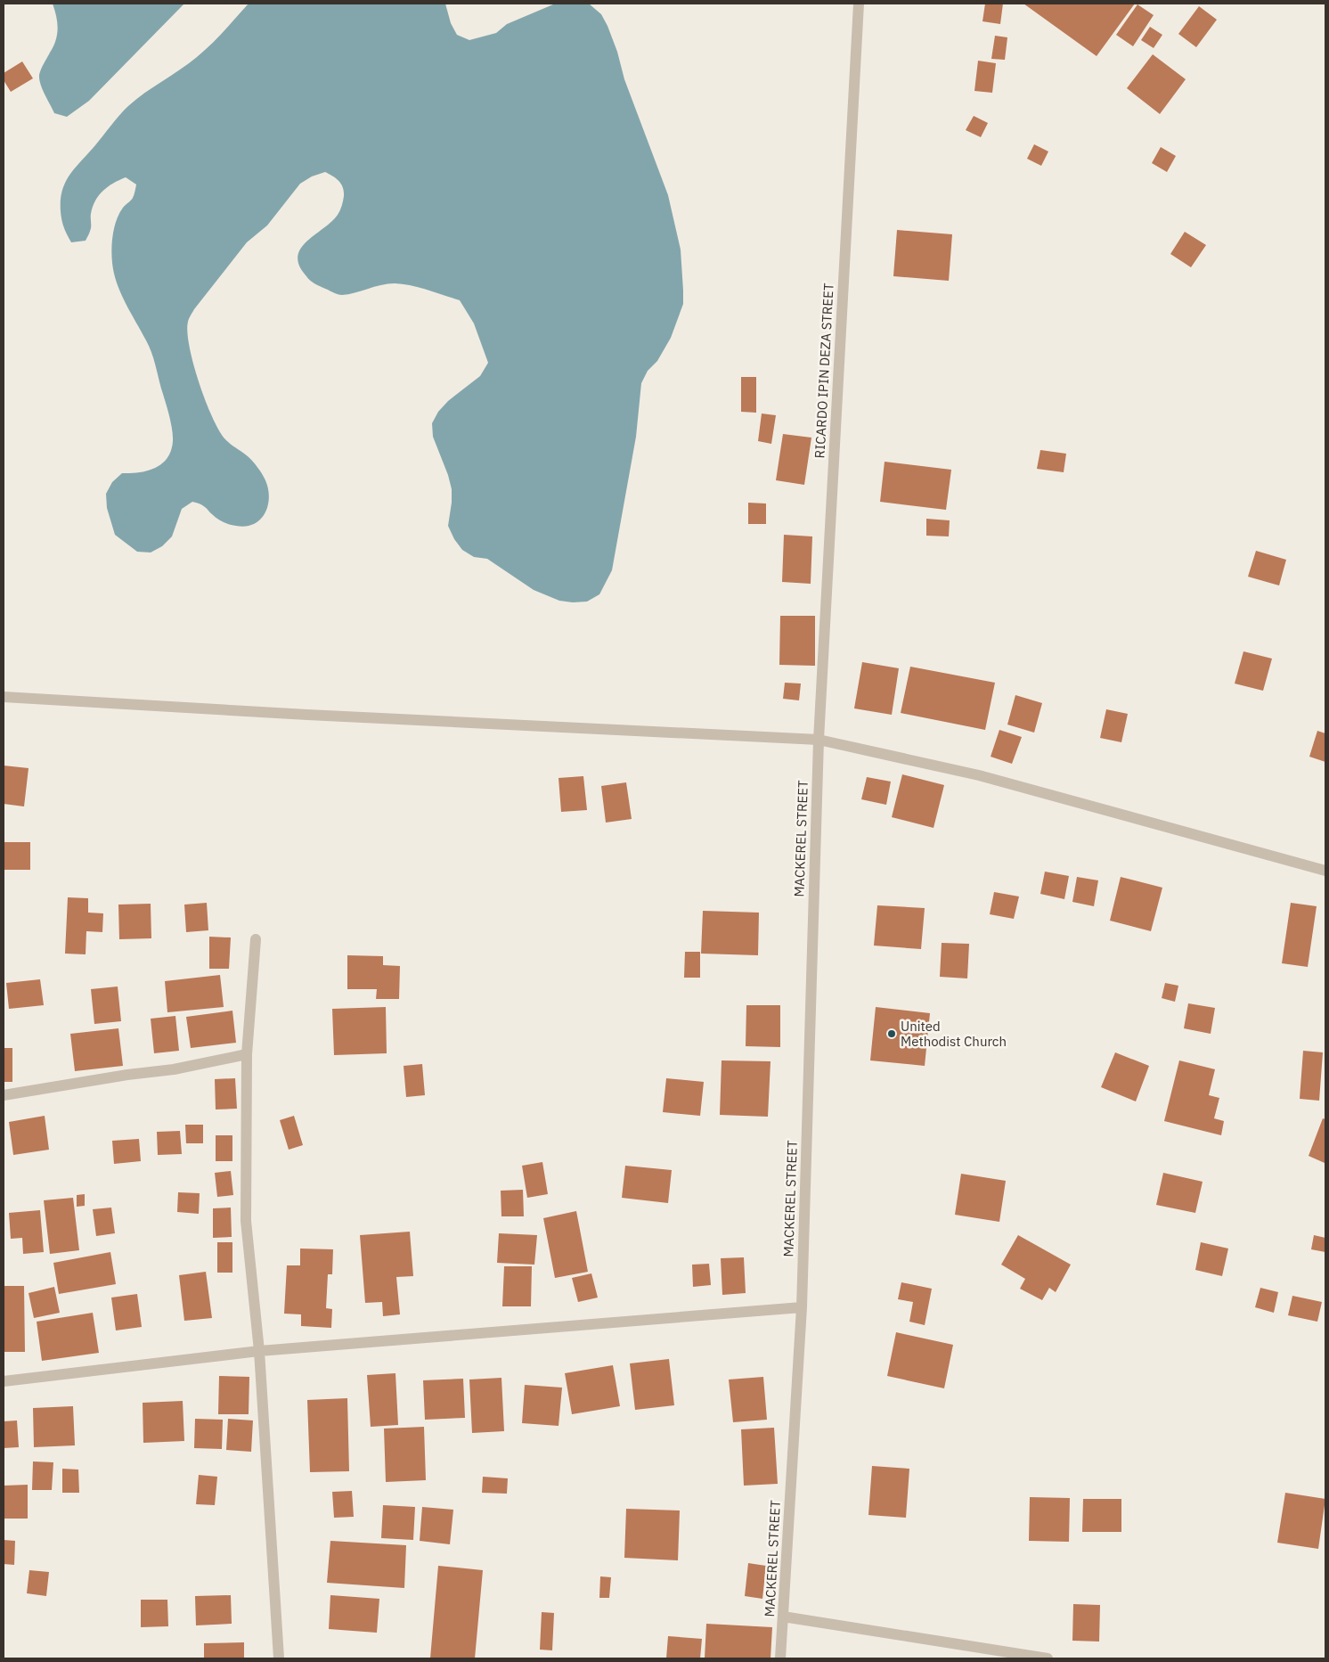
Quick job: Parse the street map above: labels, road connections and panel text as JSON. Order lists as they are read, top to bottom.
{
  "streets": {
    "street": ["RICARDO IPIN DEZA STREET", "MACKEREL STREET"]
  },
  "crossings": [
    ["RICARDO IPIN DEZA STREET", "MACKEREL STREET"]
  ],
  "places": ["United Methodist Church"]
}
